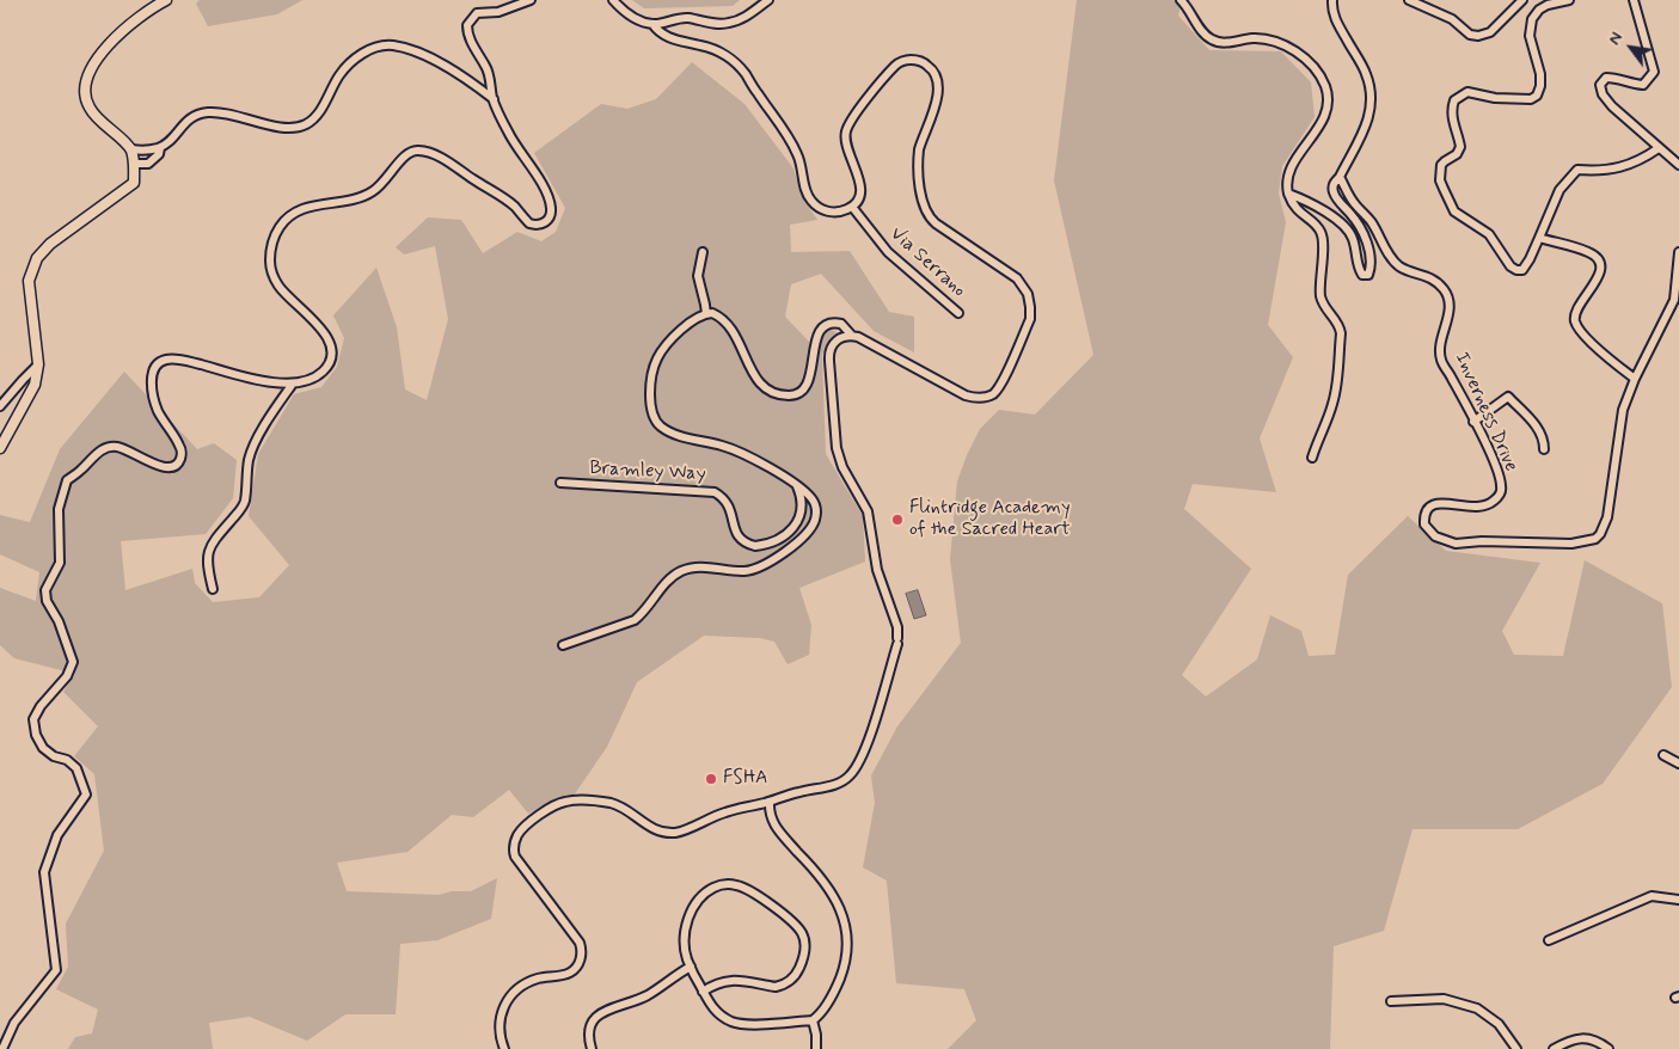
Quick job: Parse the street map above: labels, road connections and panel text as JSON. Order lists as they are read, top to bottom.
{
  "streets": {
    "street": ["Via Serrano", "Inverness Drive", "Bramley Way"]
  },
  "places": ["Flintridge Academy of the Sacred Heart", "FSHA"],
  "north": "top left"
}
